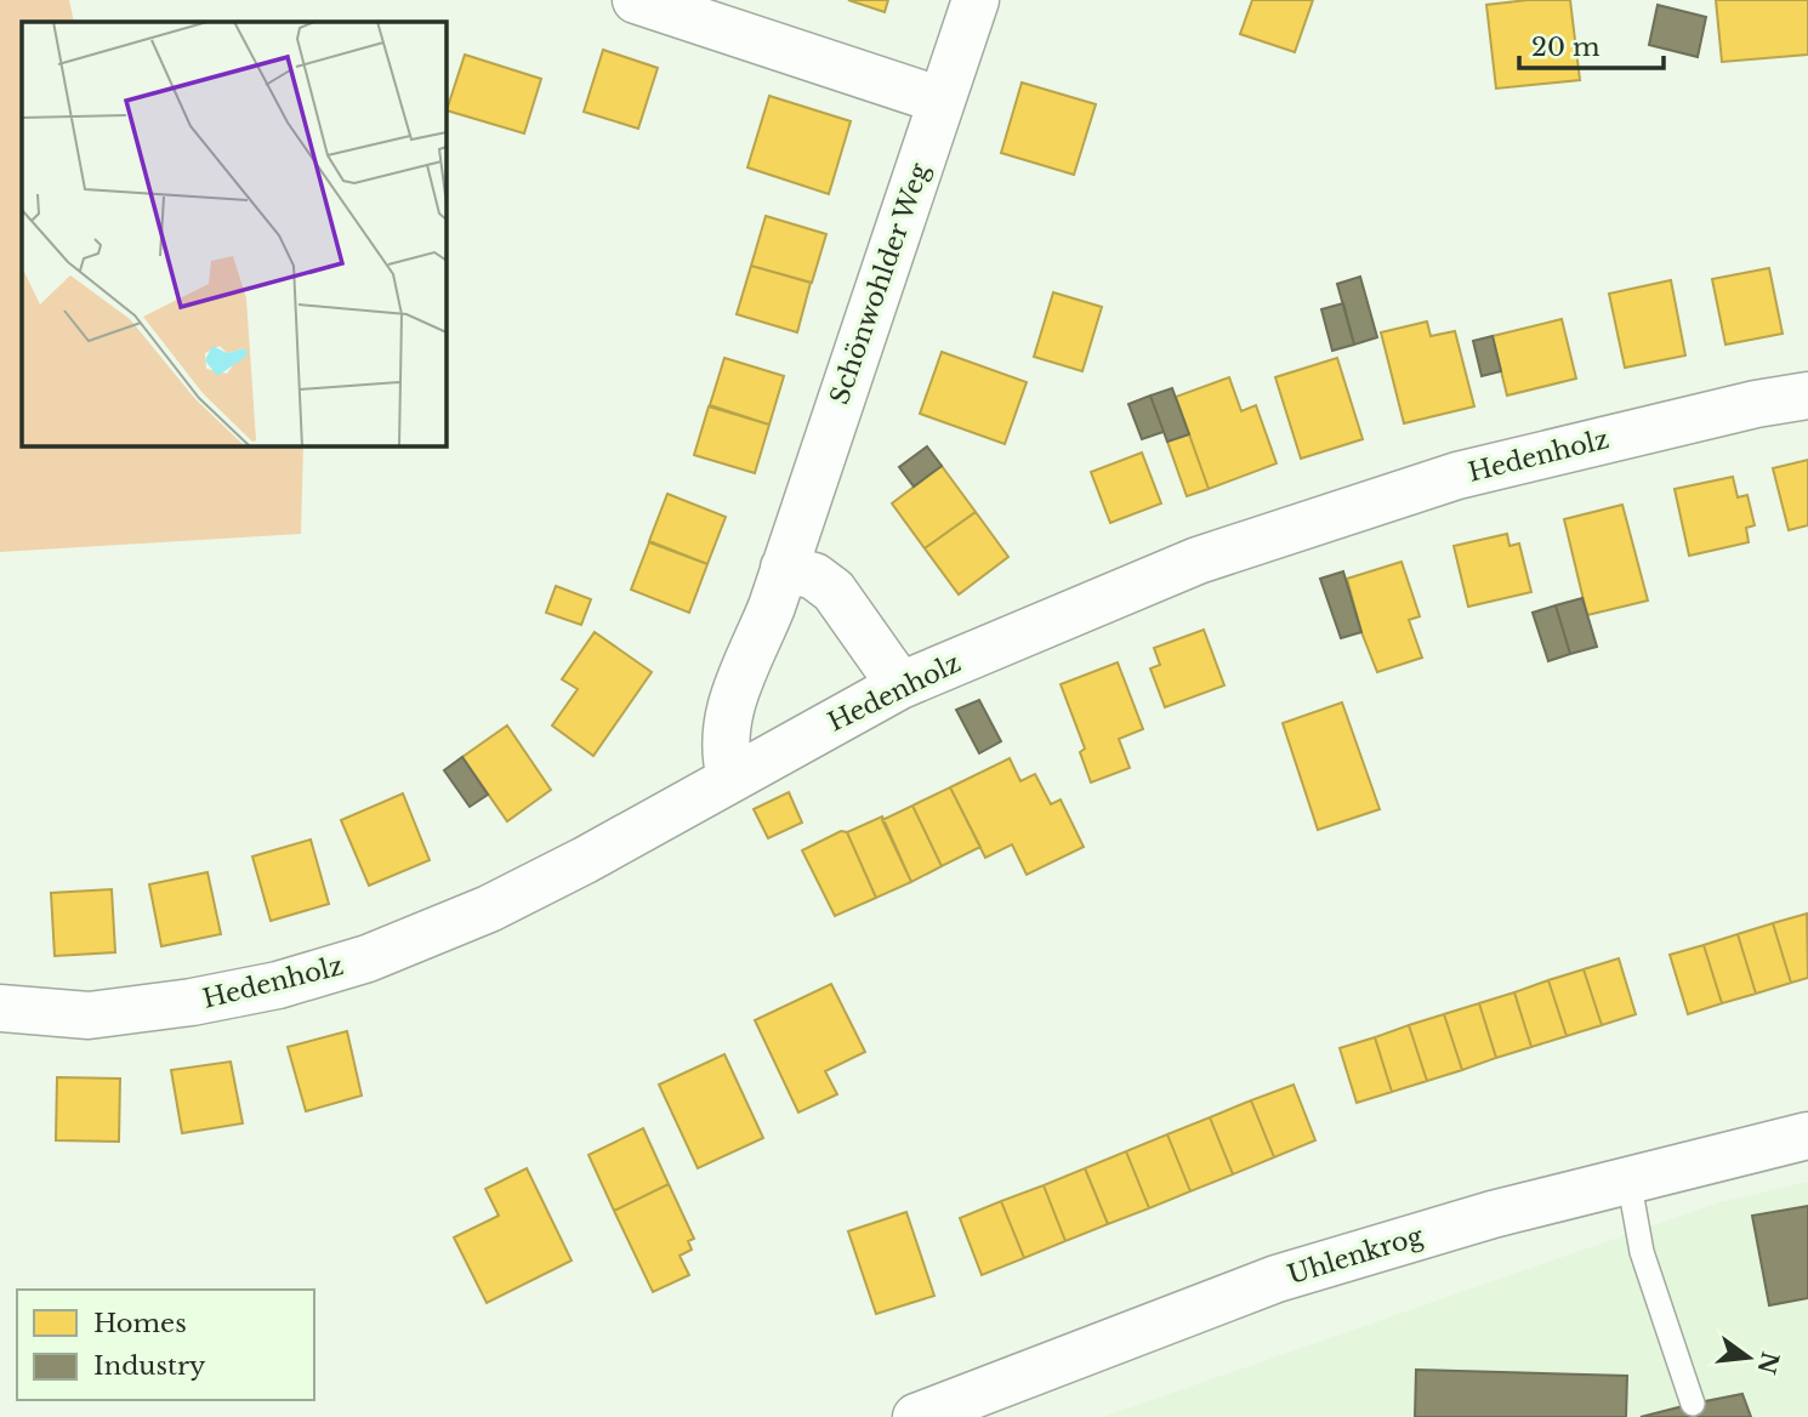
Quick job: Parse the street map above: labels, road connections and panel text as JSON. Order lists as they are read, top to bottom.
{
  "streets": {
    "street": ["Schönwohlder Weg", "Hedenholz", "Uhlenkrog"]
  },
  "crossings": [
    ["Schönwohlder Weg", "Hedenholz"]
  ],
  "legend": ["Homes", "Industry"],
  "scale_bar": "20 m",
  "north": "right"
}
